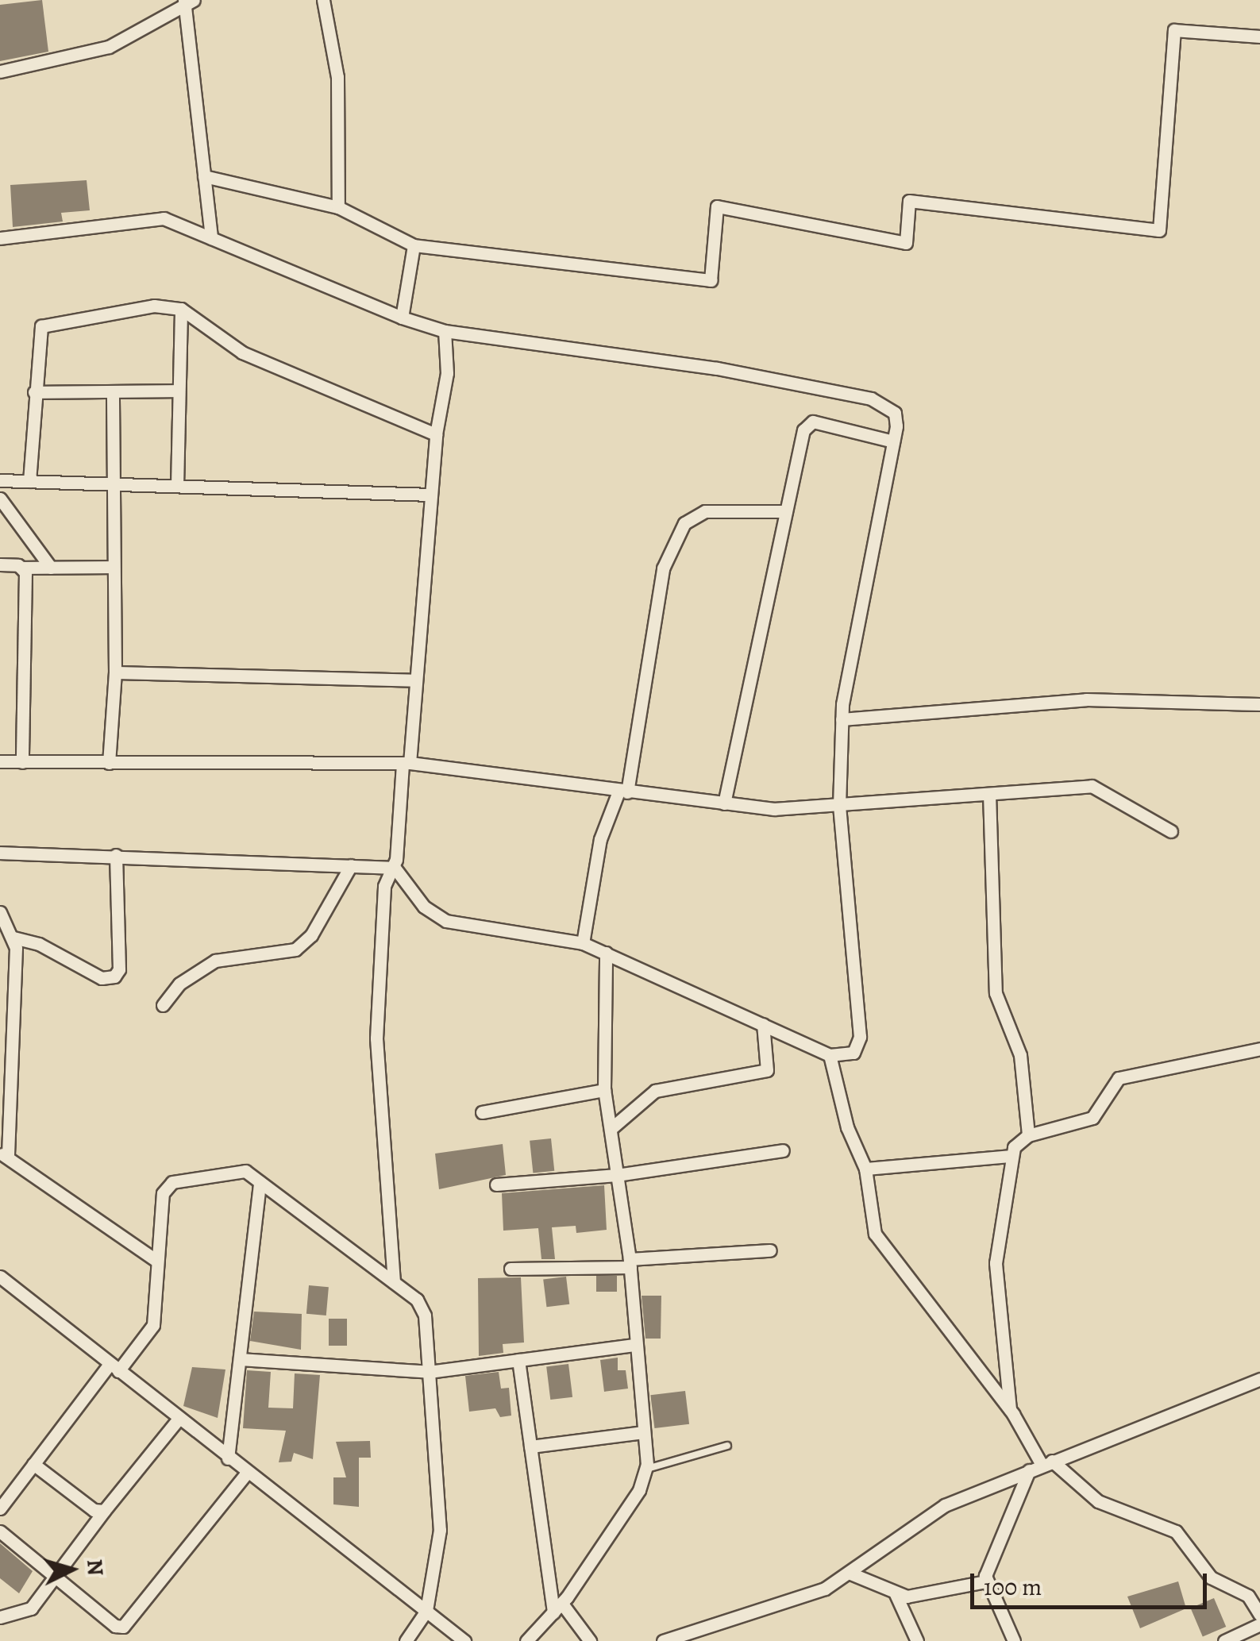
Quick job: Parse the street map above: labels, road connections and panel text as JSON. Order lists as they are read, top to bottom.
{
  "scale_bar": "100 m",
  "north": "right"
}
